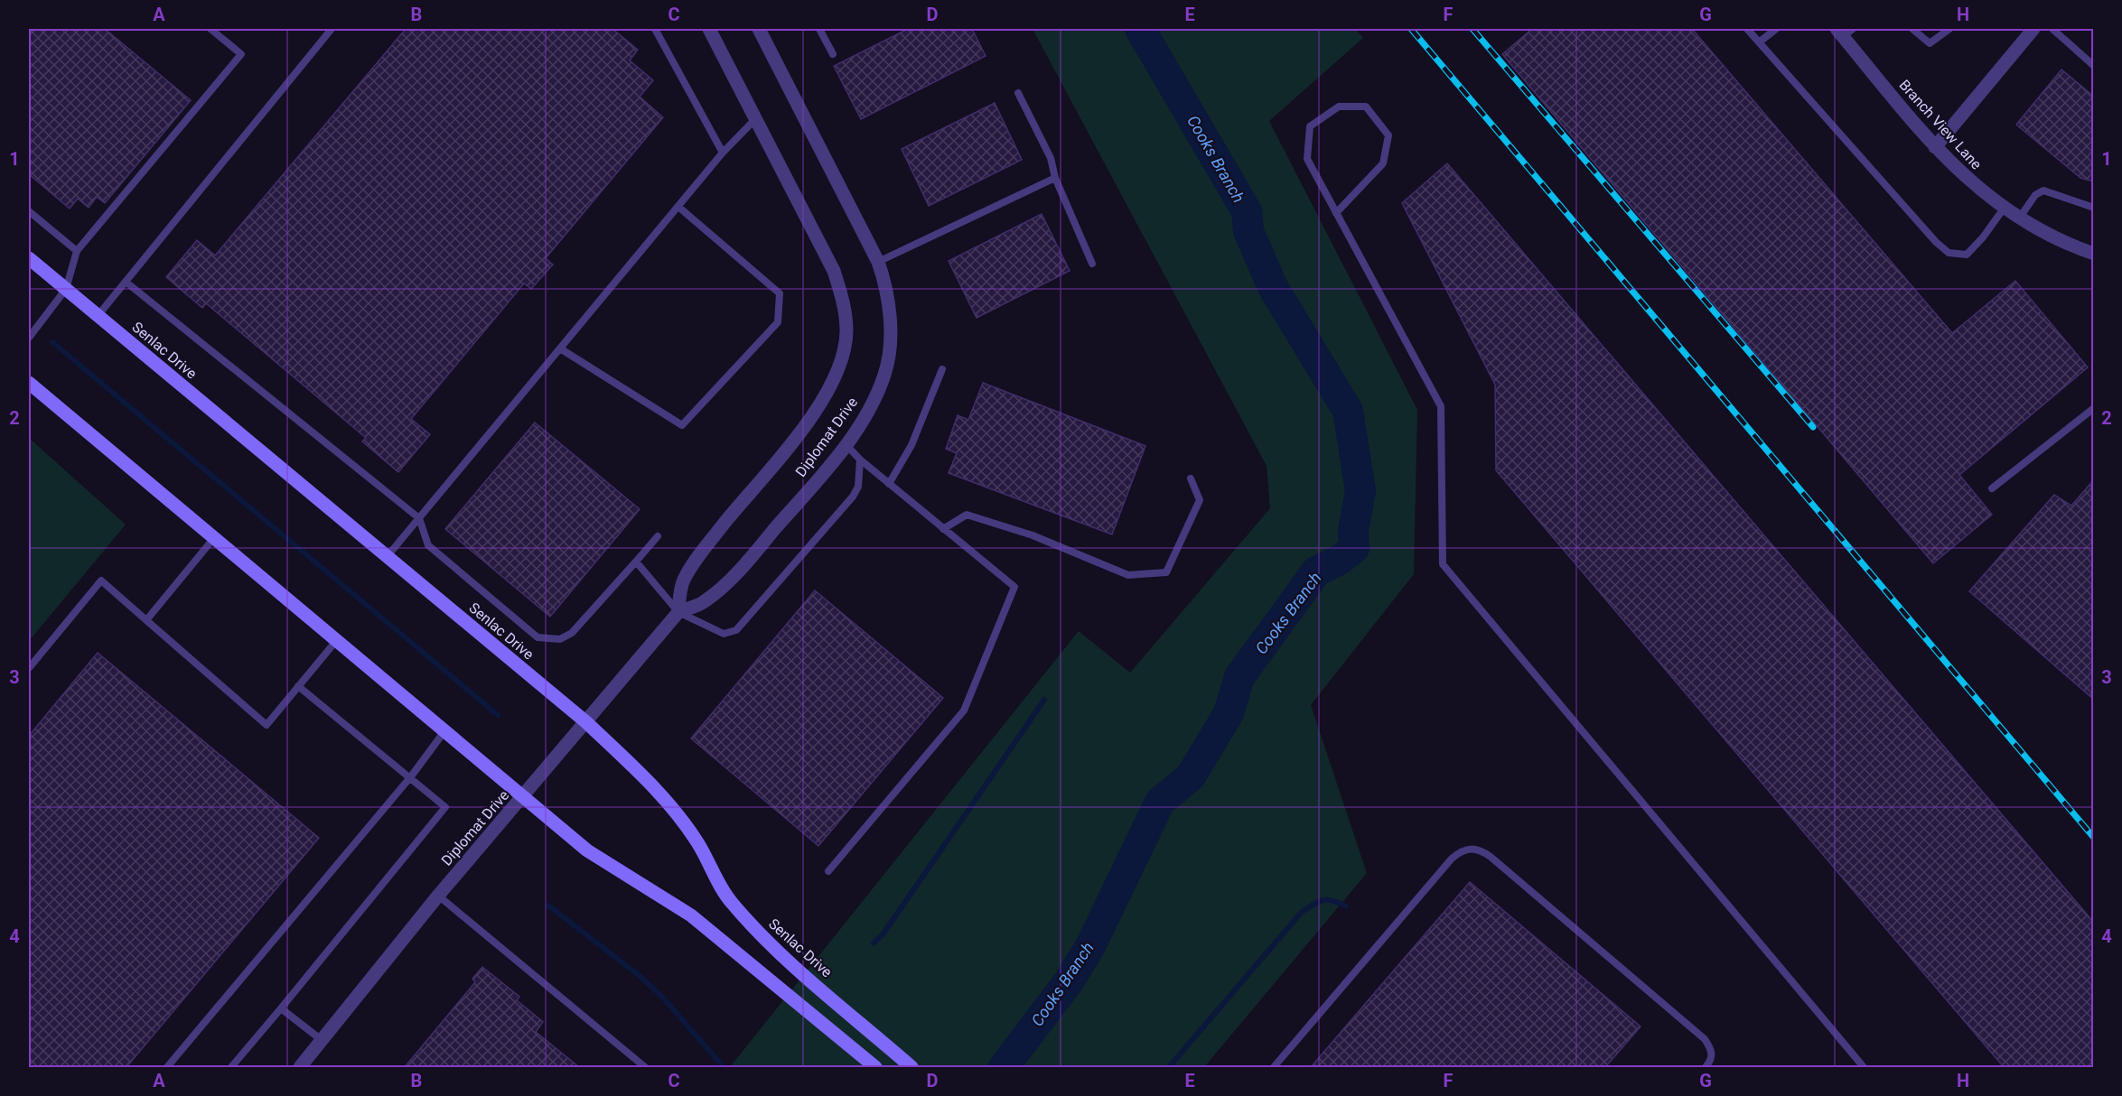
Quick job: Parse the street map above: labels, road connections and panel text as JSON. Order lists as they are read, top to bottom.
{
  "streets": {
    "street": ["Branch View Lane", "Senlac Drive", "Diplomat Drive"]
  },
  "crossings": [
    ["Senlac Drive", "Diplomat Drive"]
  ],
  "water": ["Cooks Branch"],
  "grid": {
    "columns": [
      "A",
      "B",
      "C",
      "D",
      "E",
      "F",
      "G",
      "H"
    ],
    "rows": [
      "1",
      "2",
      "3",
      "4"
    ]
  }
}
